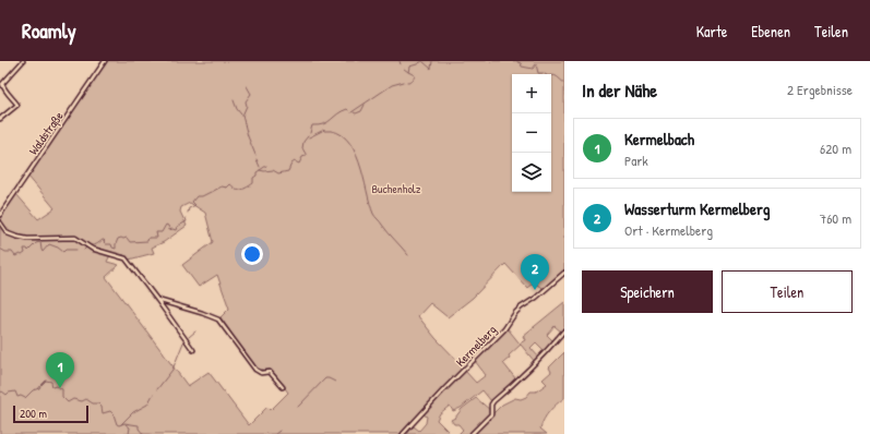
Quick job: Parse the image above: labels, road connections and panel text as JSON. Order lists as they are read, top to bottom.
{
  "streets": {
    "street": ["Waldstraße", "Kermelberg"]
  },
  "parks": ["Buchenholz"],
  "scale_bar": "200 m",
  "page": {
    "header": "Roamly",
    "nav": ["Karte", "Ebenen", "Teilen"],
    "heading": ["In der Nähe", "2 Ergebnisse"],
    "map_buttons": ["+", "−"],
    "list": [
      {
        "mark": "1",
        "name": "Kermelbach",
        "note": "Park",
        "value": "620 m"
      },
      {
        "mark": "2",
        "name": "Wasserturm Kermelberg",
        "note": "Ort · Kermelberg",
        "value": "760 m"
      }
    ],
    "pins": ["2", "1"],
    "buttons": ["Speichern", "Teilen"],
    "scale": "200 m"
  }
}
